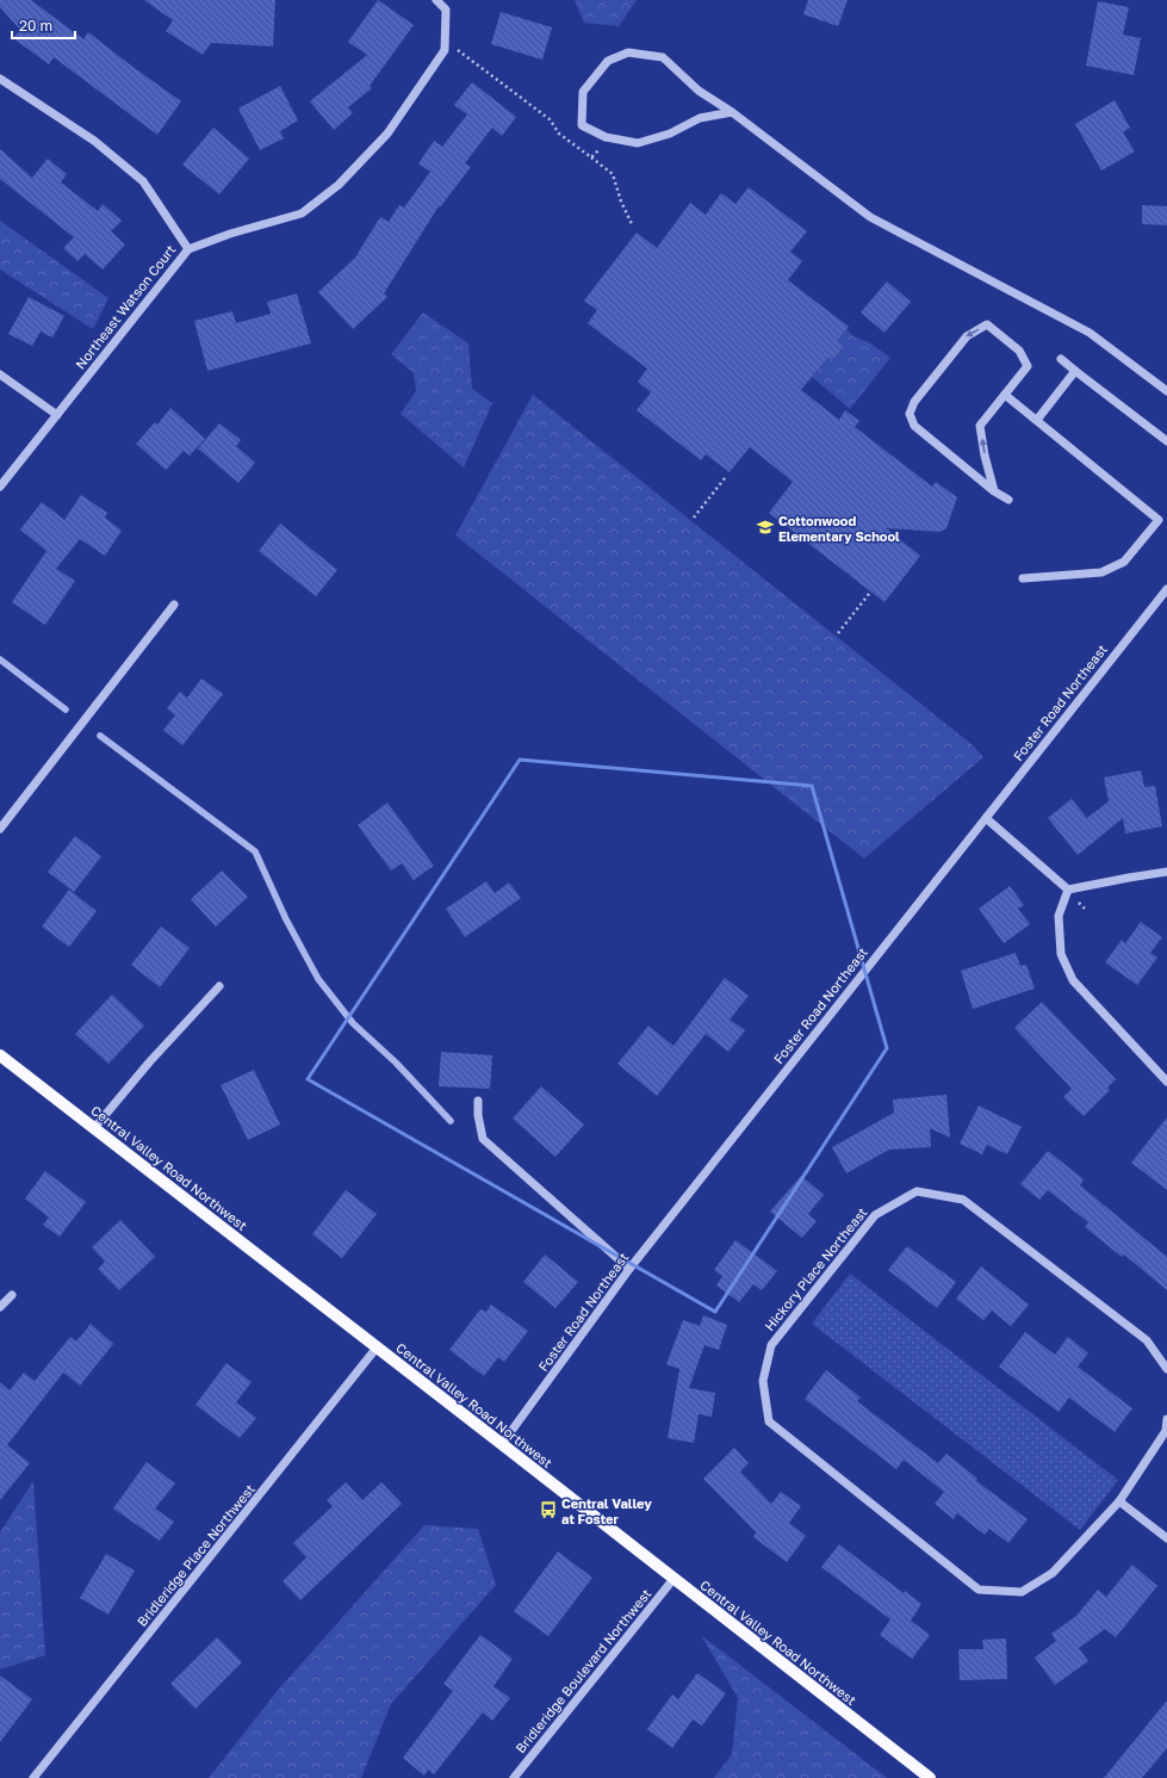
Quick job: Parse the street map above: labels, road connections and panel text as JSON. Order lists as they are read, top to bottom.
{
  "streets": {
    "main road": ["Central Valley Road Northwest"],
    "street": [
      "Northeast Watson Court",
      "Foster Road Northeast",
      "Hickory Place Northeast",
      "Bridleridge Place Northwest",
      "Bridleridge Boulevard Northwest"
    ]
  },
  "crossings": [
    ["Foster Road Northeast", "Central Valley Road Northwest"],
    ["Central Valley Road Northwest", "Bridleridge Place Northwest"],
    ["Central Valley Road Northwest", "Bridleridge Boulevard Northwest"]
  ],
  "places": {
    "school or university": ["Cottonwood Elementary School"],
    "bus stop": ["Central Valley at Foster"]
  },
  "scale_bar": "20 m"
}
